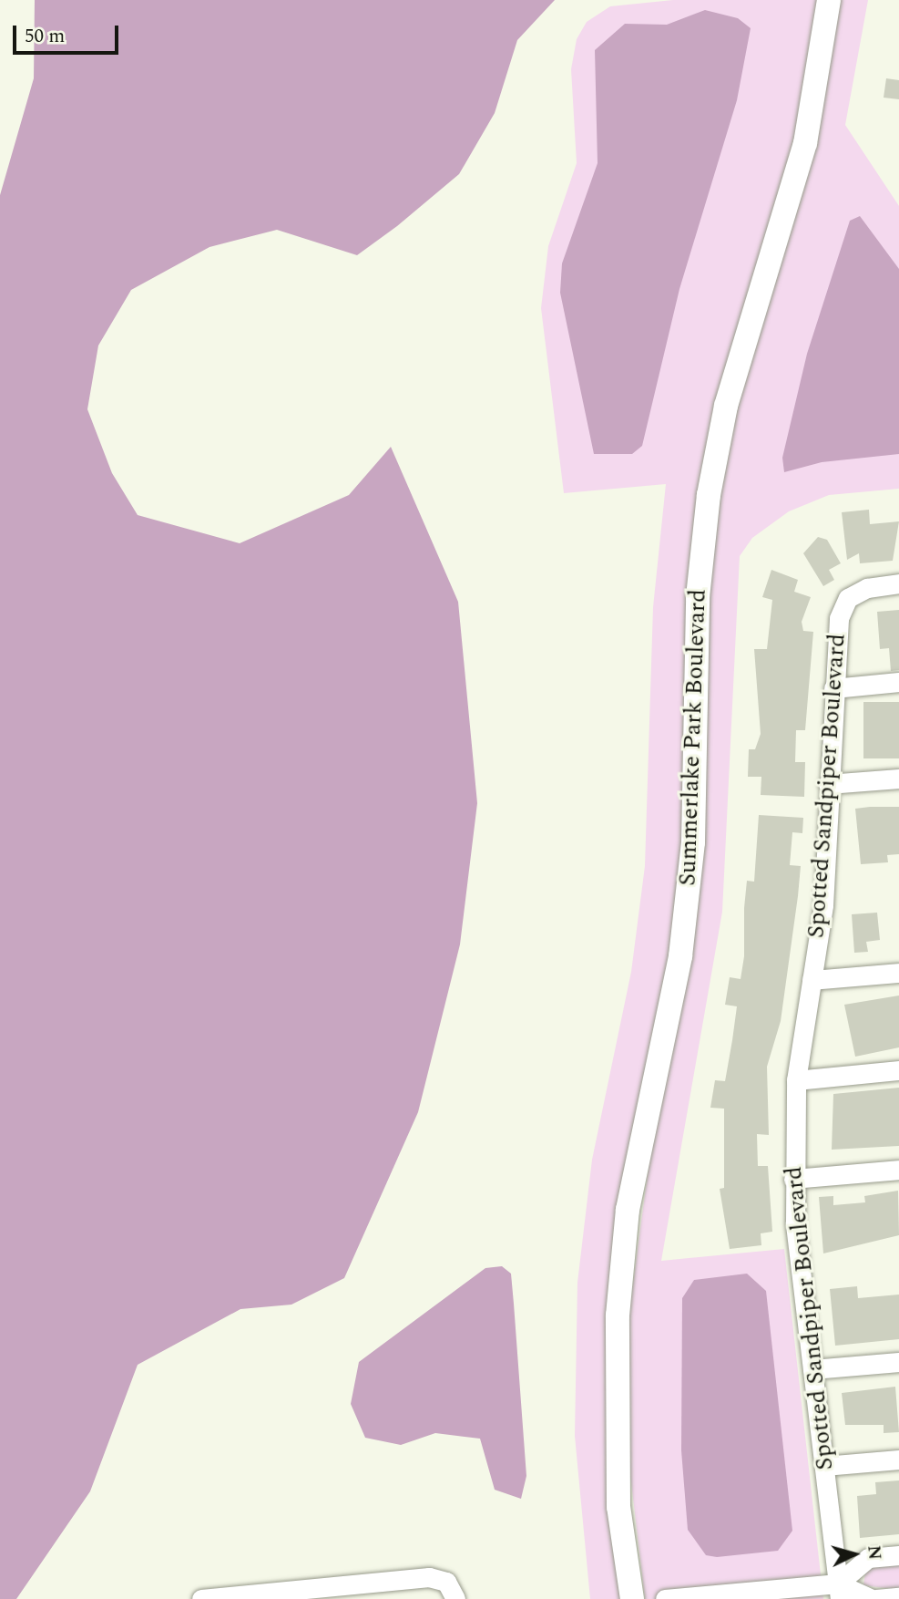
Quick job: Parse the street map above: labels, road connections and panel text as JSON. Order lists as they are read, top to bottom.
{
  "streets": {
    "main road": ["Summerlake Park Boulevard"],
    "street": ["Spotted Sandpiper Boulevard"]
  },
  "scale_bar": "50 m",
  "north": "right"
}
